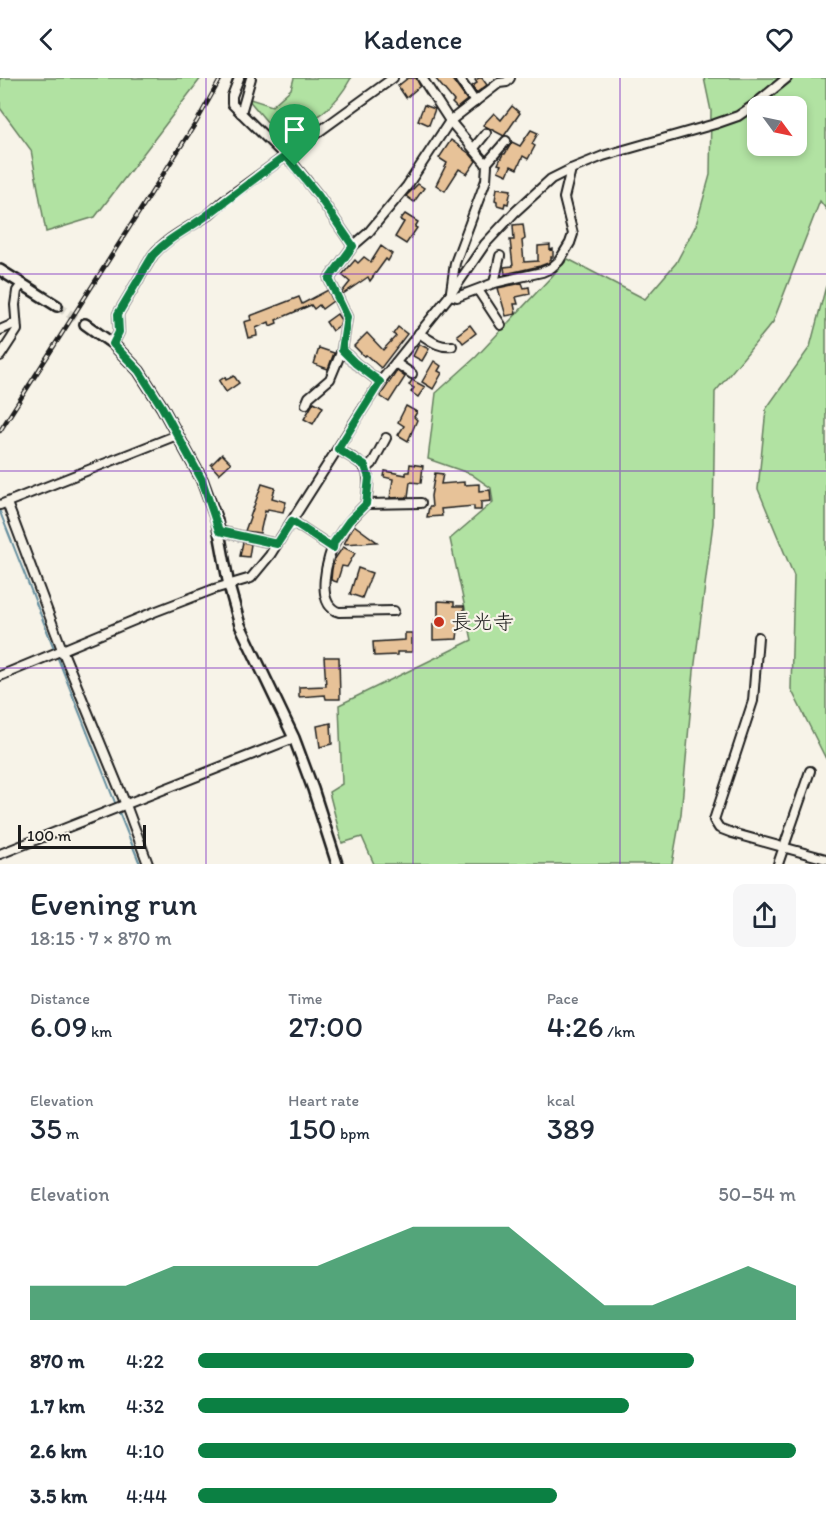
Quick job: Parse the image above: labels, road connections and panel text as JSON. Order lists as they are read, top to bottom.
{
  "places": ["長光寺"],
  "scale_bar": "100 m",
  "north": "bottom right",
  "page": {
    "header": "Kadence",
    "scale": "100 m",
    "heading": ["Evening run", "18:15 · 7 × 870 m"],
    "stats": [
      ["Distance", "6.09 km"],
      ["Time", "27:00"],
      ["Pace", "4:26 /km"],
      ["Elevation", "35 m"],
      ["Heart rate", "150 bpm"],
      ["kcal", "389"]
    ],
    "chart": ["Elevation", "50–54 m"],
    "list": [
      {
        "name": "870 m",
        "note": "4:22"
      },
      {
        "name": "1.7 km",
        "note": "4:32"
      },
      {
        "name": "2.6 km",
        "note": "4:10"
      },
      {
        "name": "3.5 km",
        "note": "4:44"
      }
    ]
  }
}
